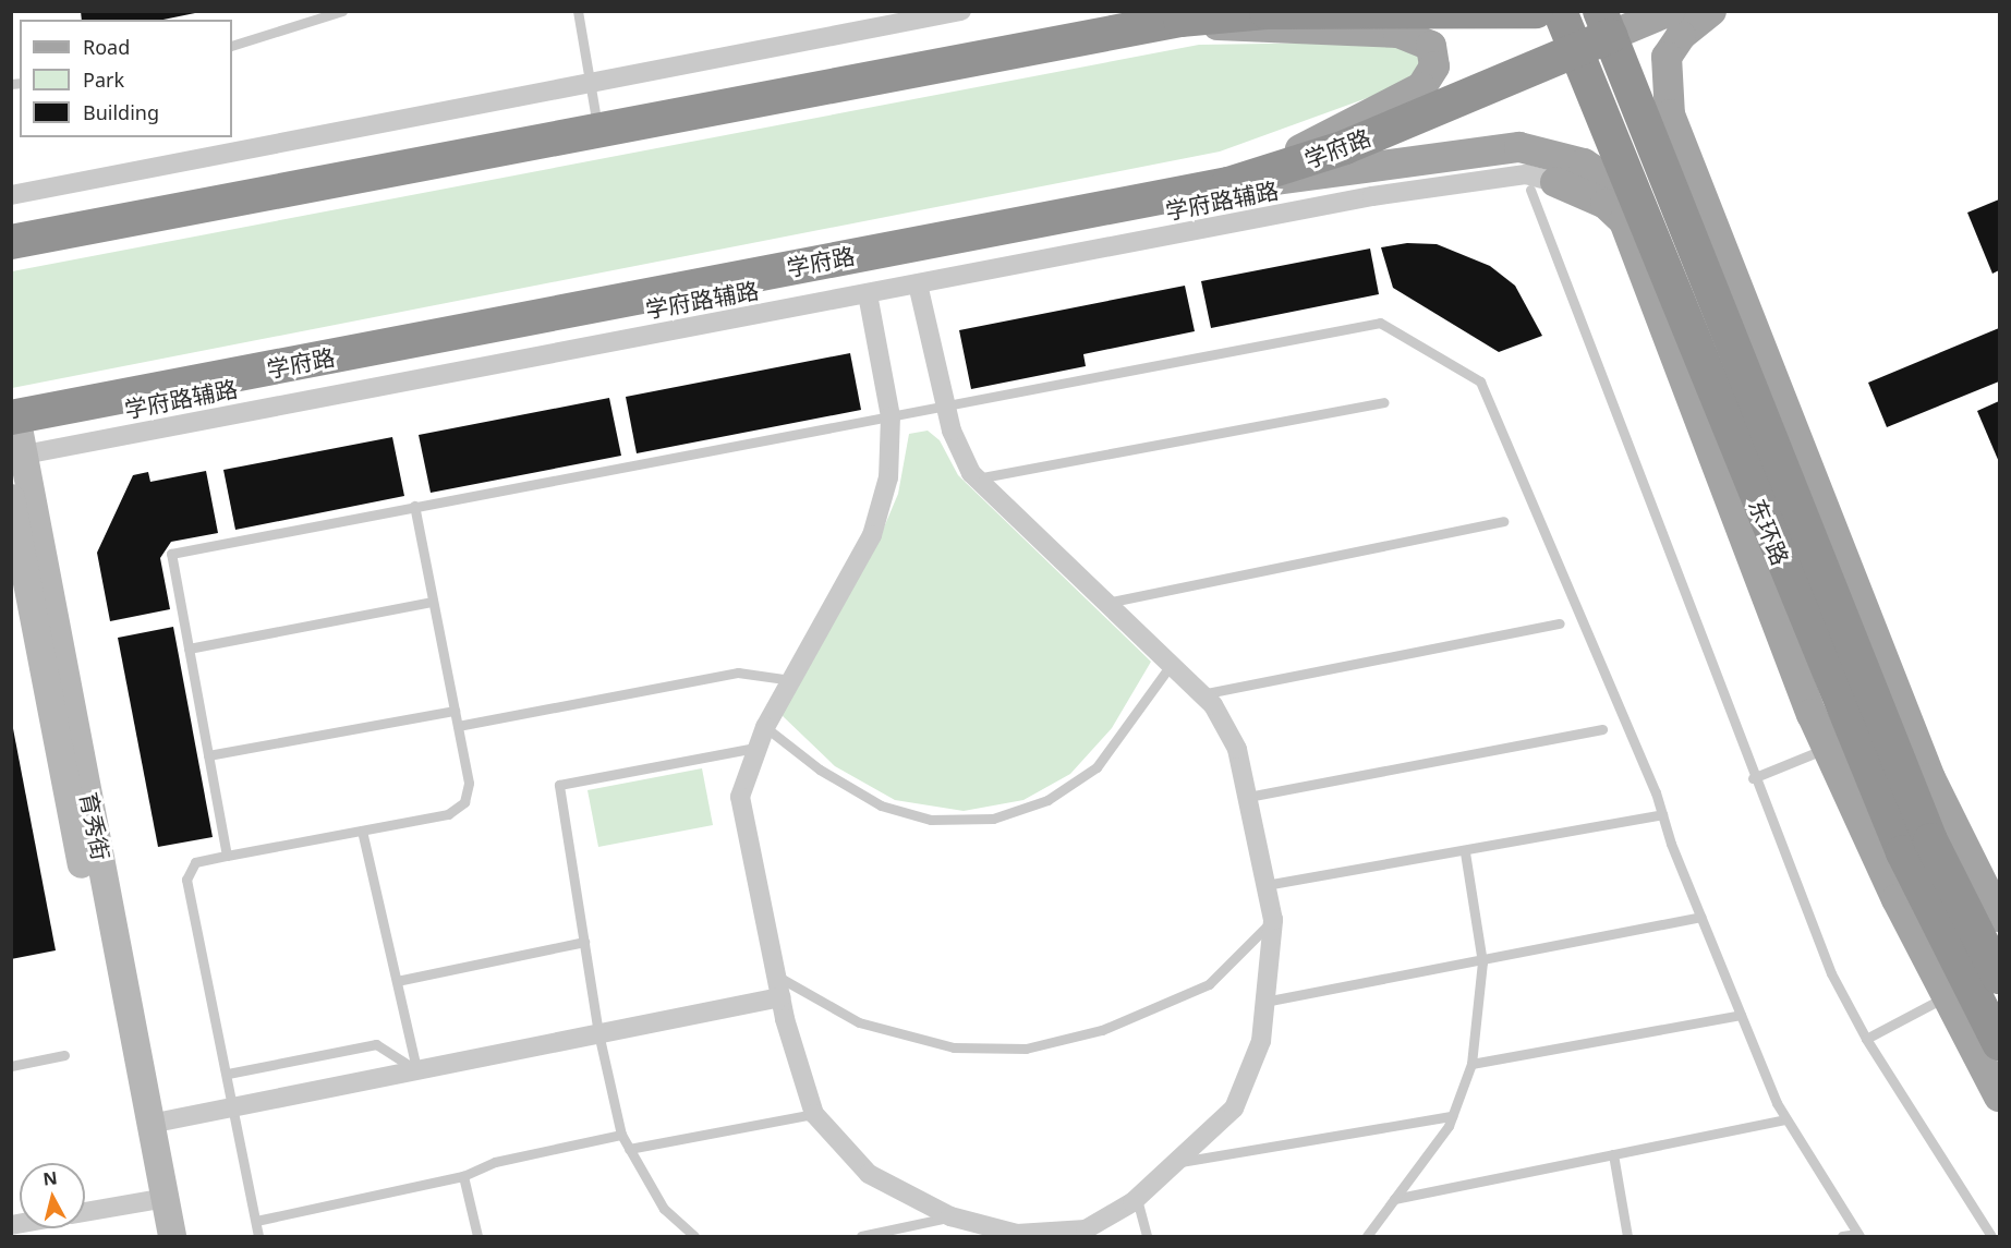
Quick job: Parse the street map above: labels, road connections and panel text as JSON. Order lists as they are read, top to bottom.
{
  "streets": {
    "highway": ["学府路", "东环路"],
    "street": ["学府路辅路", "育秀街"]
  },
  "crossings": [
    ["学府路", "东环路"],
    ["学府路", "育秀街"],
    ["学府路辅路", "育秀街"]
  ],
  "legend": ["Road", "Park", "Building"],
  "north": "top"
}
